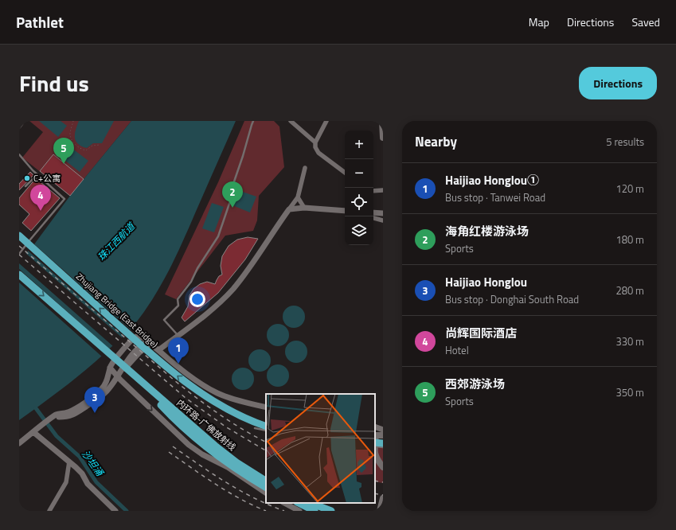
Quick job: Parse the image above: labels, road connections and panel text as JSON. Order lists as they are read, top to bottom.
{
  "streets": {
    "highway": ["Zhujiang Bridge (East Bridge)", "内环路-广佛放射线"]
  },
  "water": ["珠江西航道", "沙坦涌"],
  "places": ["C+公寓"],
  "page": {
    "header": "Pathlet",
    "nav": ["Map", "Directions", "Saved"],
    "title": "Find us",
    "buttons": "Directions",
    "heading": ["Nearby", "5 results"],
    "map_buttons": ["+", "−"],
    "pins": [
      "5",
      "2",
      "4",
      "1",
      "3"
    ],
    "list": [
      {
        "mark": "1",
        "name": "Haijiao Honglou①",
        "note": "Bus stop · Tanwei Road",
        "value": "120 m"
      },
      {
        "mark": "2",
        "name": "海角红楼游泳场",
        "note": "Sports",
        "value": "180 m"
      },
      {
        "mark": "3",
        "name": "Haijiao Honglou",
        "note": "Bus stop · Donghai South Road",
        "value": "280 m"
      },
      {
        "mark": "4",
        "name": "尚辉国际酒店",
        "note": "Hotel",
        "value": "330 m"
      },
      {
        "mark": "5",
        "name": "西郊游泳场",
        "note": "Sports",
        "value": "350 m"
      }
    ]
  }
}
